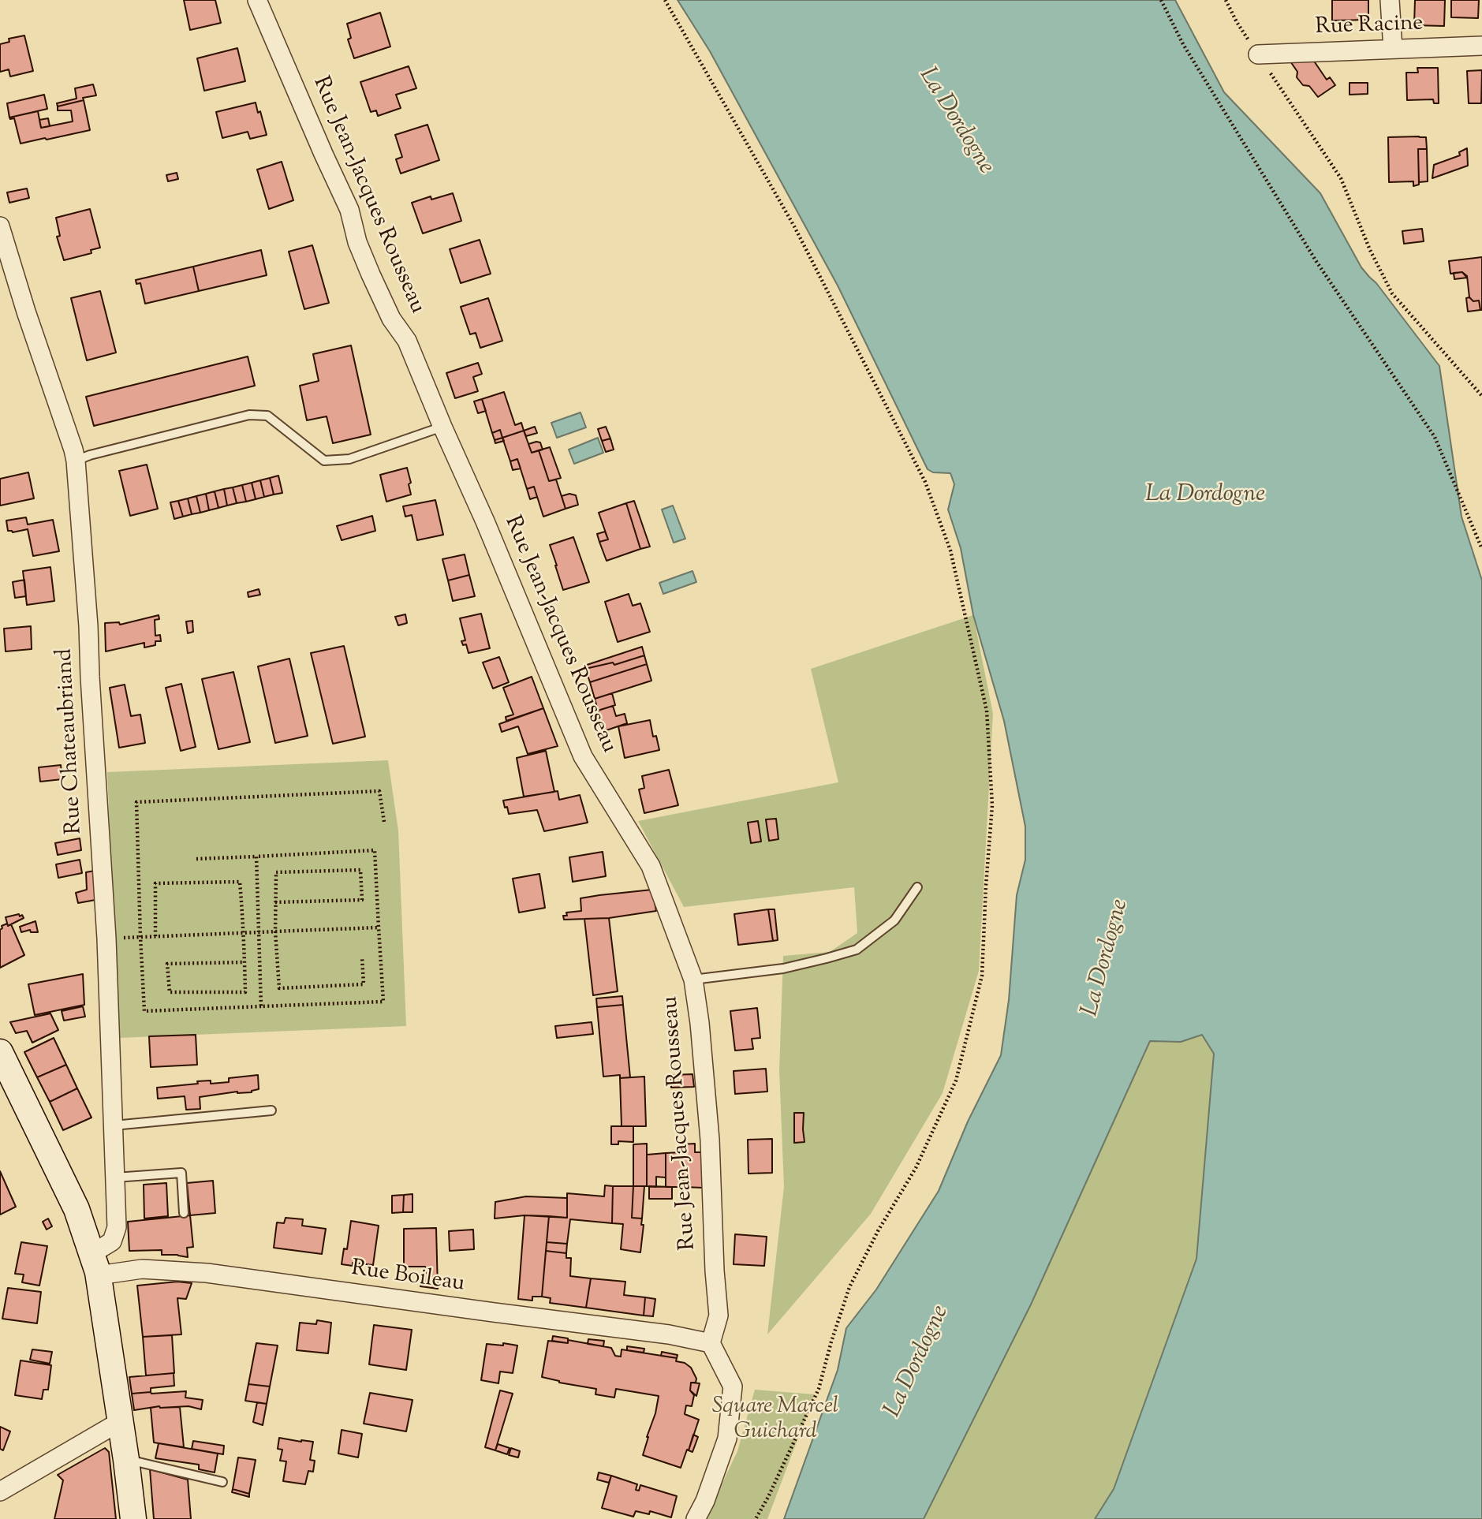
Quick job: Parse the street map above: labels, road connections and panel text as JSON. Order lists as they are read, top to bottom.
{
  "streets": {
    "street": [
      "Rue Racine",
      "Rue Jean-Jacques Rousseau",
      "Rue Chateaubriand",
      "Rue Boileau"
    ]
  },
  "crossings": [
    ["Rue Jean-Jacques Rousseau", "Rue Boileau"],
    ["Rue Chateaubriand", "Rue Boileau"]
  ],
  "water": ["La Dordogne"],
  "parks": ["Square Marcel Guichard"]
}
